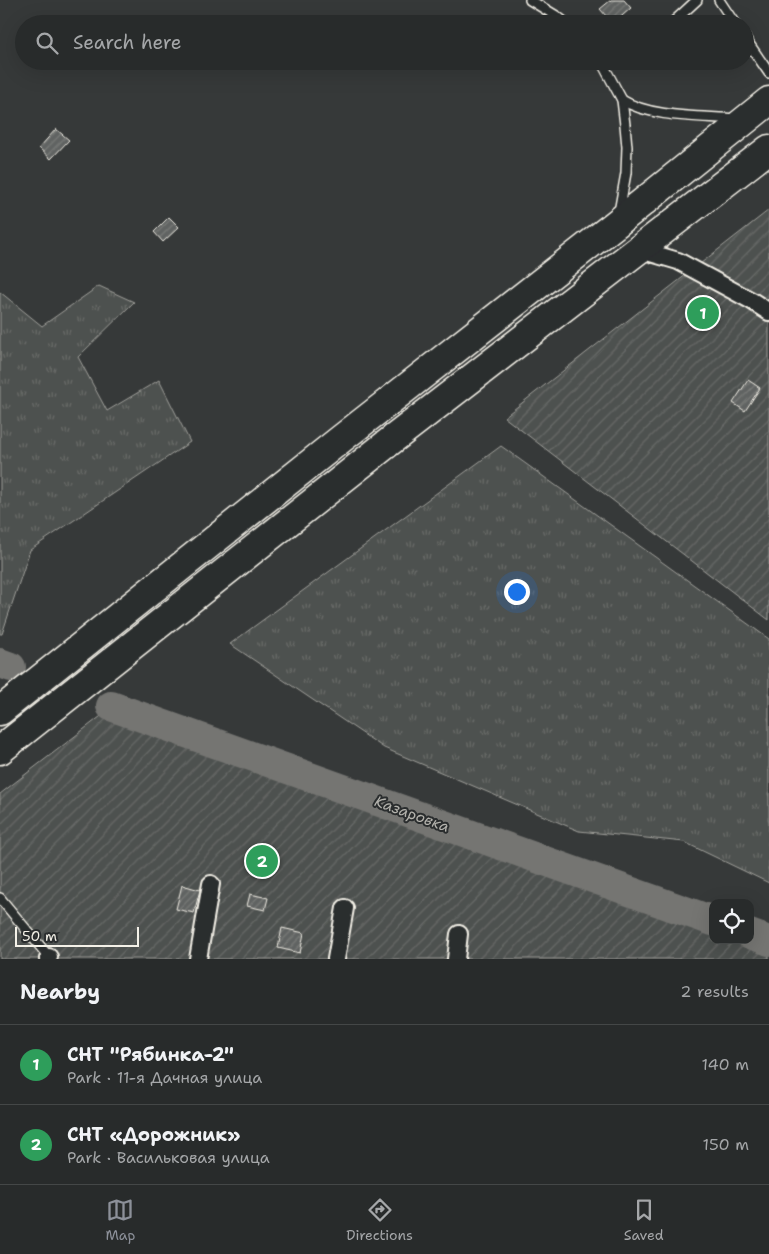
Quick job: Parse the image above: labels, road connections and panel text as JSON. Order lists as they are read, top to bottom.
{
  "water": ["Казаровка"],
  "scale_bar": "50 m",
  "page": {
    "search": "Search here",
    "pins": ["1", "2"],
    "scale": "50 m",
    "heading": ["Nearby", "2 results"],
    "list": [
      {
        "mark": "1",
        "name": "СНТ \"Рябинка-2\"",
        "note": "Park · 11-я Дачная улица",
        "value": "140 m"
      },
      {
        "mark": "2",
        "name": "СНТ «Дорожник»",
        "note": "Park · Васильковая улица",
        "value": "150 m"
      }
    ],
    "nav": ["Map", "Directions", "Saved"]
  }
}
